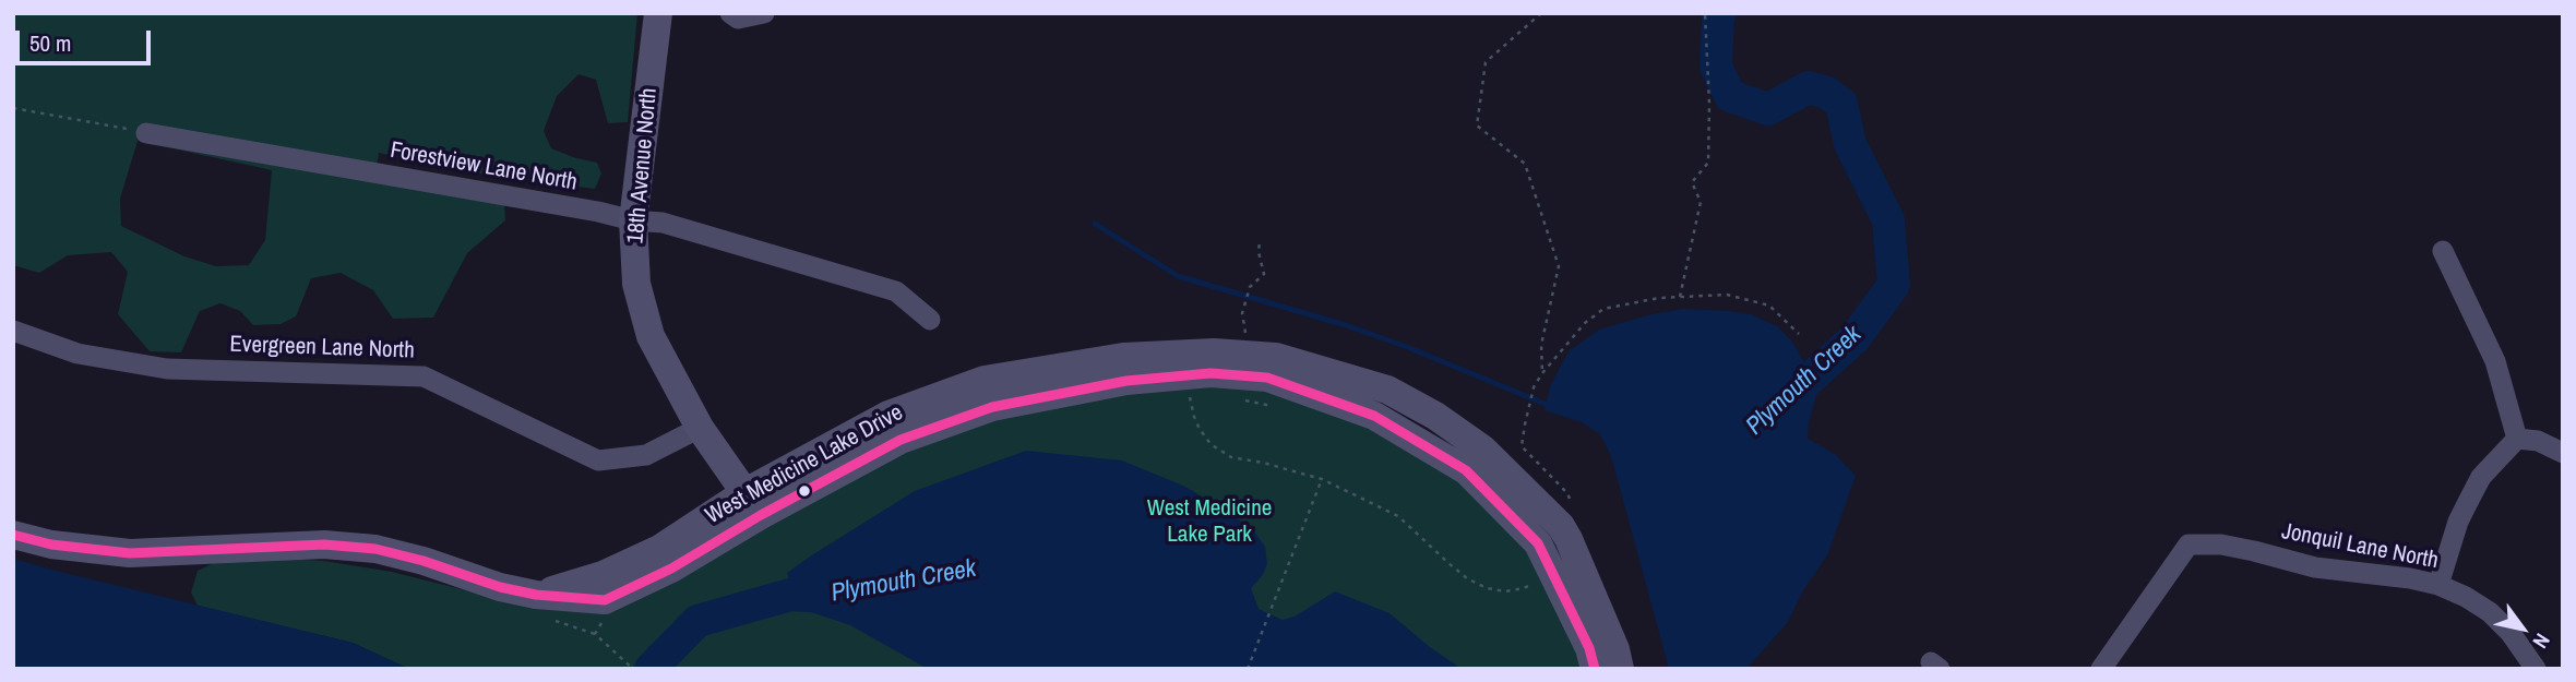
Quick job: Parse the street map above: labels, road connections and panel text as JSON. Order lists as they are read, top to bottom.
{
  "streets": {
    "street": [
      "18th Avenue North",
      "Forestview Lane North",
      "Evergreen Lane North",
      "West Medicine Lake Drive",
      "Jonquil Lane North"
    ]
  },
  "crossings": [
    ["18th Avenue North", "Forestview Lane North"],
    ["18th Avenue North", "Evergreen Lane North"],
    ["18th Avenue North", "West Medicine Lake Drive"]
  ],
  "water": ["Plymouth Creek"],
  "parks": ["West Medicine Lake Park"],
  "scale_bar": "50 m",
  "north": "bottom right"
}
